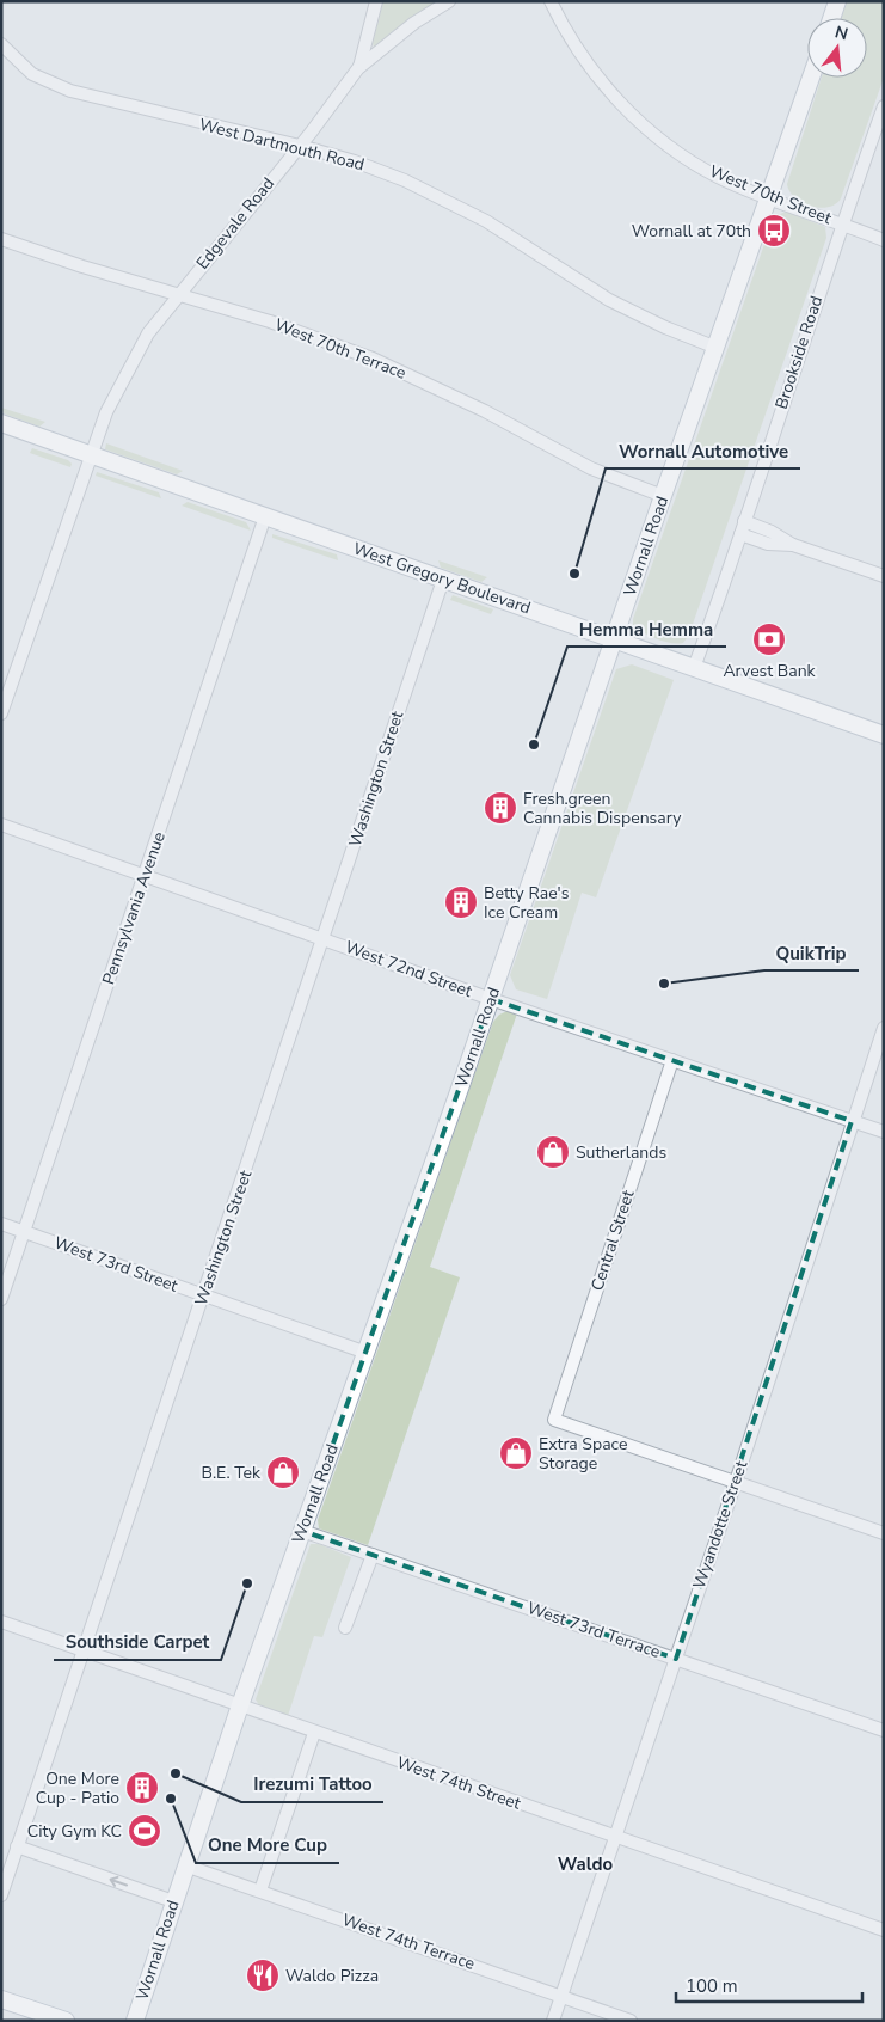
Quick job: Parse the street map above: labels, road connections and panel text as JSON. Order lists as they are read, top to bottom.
{
  "streets": {
    "main road": ["Wornall Road", "West Gregory Boulevard"],
    "street": [
      "West Dartmouth Road",
      "West 70th Street",
      "Edgevale Road",
      "West 70th Terrace",
      "Brookside Road",
      "Washington Street",
      "Pennsylvania Avenue",
      "West 72nd Street",
      "Central Street",
      "West 73rd Street",
      "Wyandotte Street",
      "West 73rd Terrace",
      "West 74th Street",
      "West 74th Terrace"
    ]
  },
  "crossings": [
    ["West Dartmouth Road", "Edgevale Road"],
    ["West Dartmouth Road", "Wornall Road"],
    ["West 70th Street", "Brookside Road"],
    ["West 70th Street", "Wornall Road"],
    ["Edgevale Road", "West 70th Terrace"],
    ["Edgevale Road", "West Gregory Boulevard"],
    ["West 70th Terrace", "Wornall Road"],
    ["Brookside Road", "West Gregory Boulevard"],
    ["Wornall Road", "West Gregory Boulevard"],
    ["Wornall Road", "West 72nd Street"],
    ["Wornall Road", "West 73rd Street"],
    ["Wornall Road", "West 73rd Terrace"],
    ["Wornall Road", "West 74th Street"],
    ["Wornall Road", "West 74th Terrace"],
    ["West Gregory Boulevard", "Washington Street"],
    ["West Gregory Boulevard", "Pennsylvania Avenue"],
    ["Washington Street", "West 72nd Street"],
    ["Washington Street", "West 73rd Street"],
    ["Washington Street", "West 74th Street"],
    ["Pennsylvania Avenue", "West 72nd Street"],
    ["Pennsylvania Avenue", "West 73rd Street"],
    ["West 72nd Street", "Central Street"],
    ["West 72nd Street", "Wyandotte Street"],
    ["Central Street", "Wyandotte Street"],
    ["Wyandotte Street", "West 73rd Terrace"],
    ["Wyandotte Street", "West 74th Street"],
    ["Wyandotte Street", "West 74th Terrace"]
  ],
  "districts": ["Waldo"],
  "places": {
    "bus stop": ["Wornall at 70th"],
    "other": [
      "Wornall Automotive",
      "Hemma Hemma",
      "QuikTrip",
      "Southside Carpet",
      "Irezumi Tattoo",
      "One More Cup"
    ],
    "bank": ["Arvest Bank"],
    "building": ["Fresh.green Cannabis Dispensary", "Betty Rae's Ice Cream", "One More Cup - Patio"],
    "shop": ["Sutherlands", "Extra Space Storage", "B.E. Tek"],
    "sports": ["City Gym KC"],
    "restaurant": ["Waldo Pizza"]
  },
  "scale_bar": "100 m",
  "north": "top"
}
